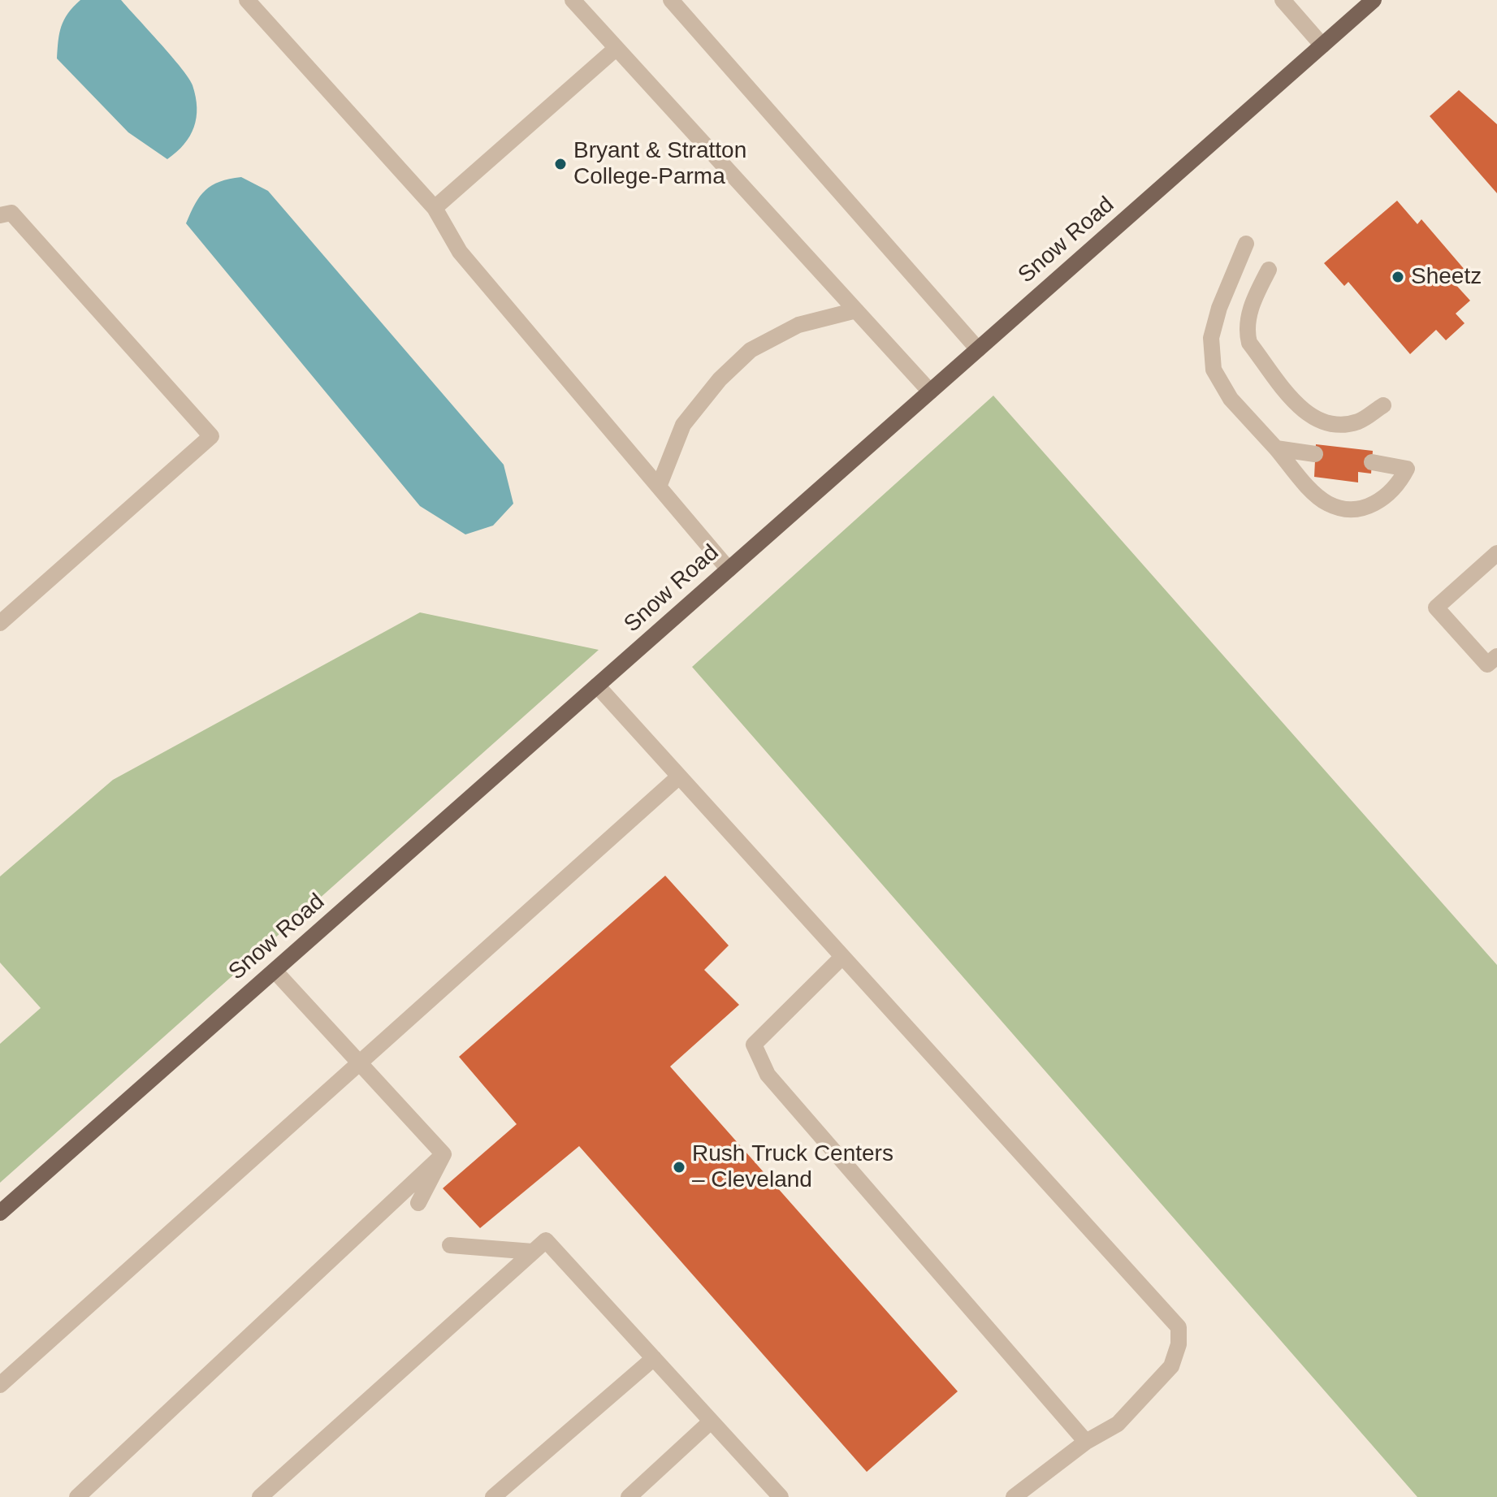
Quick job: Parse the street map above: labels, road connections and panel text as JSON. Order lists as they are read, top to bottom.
{
  "streets": {
    "main road": ["Snow Road"]
  },
  "places": ["Bryant & Stratton College-Parma", "Sheetz", "Rush Truck Centers – Cleveland"]
}
